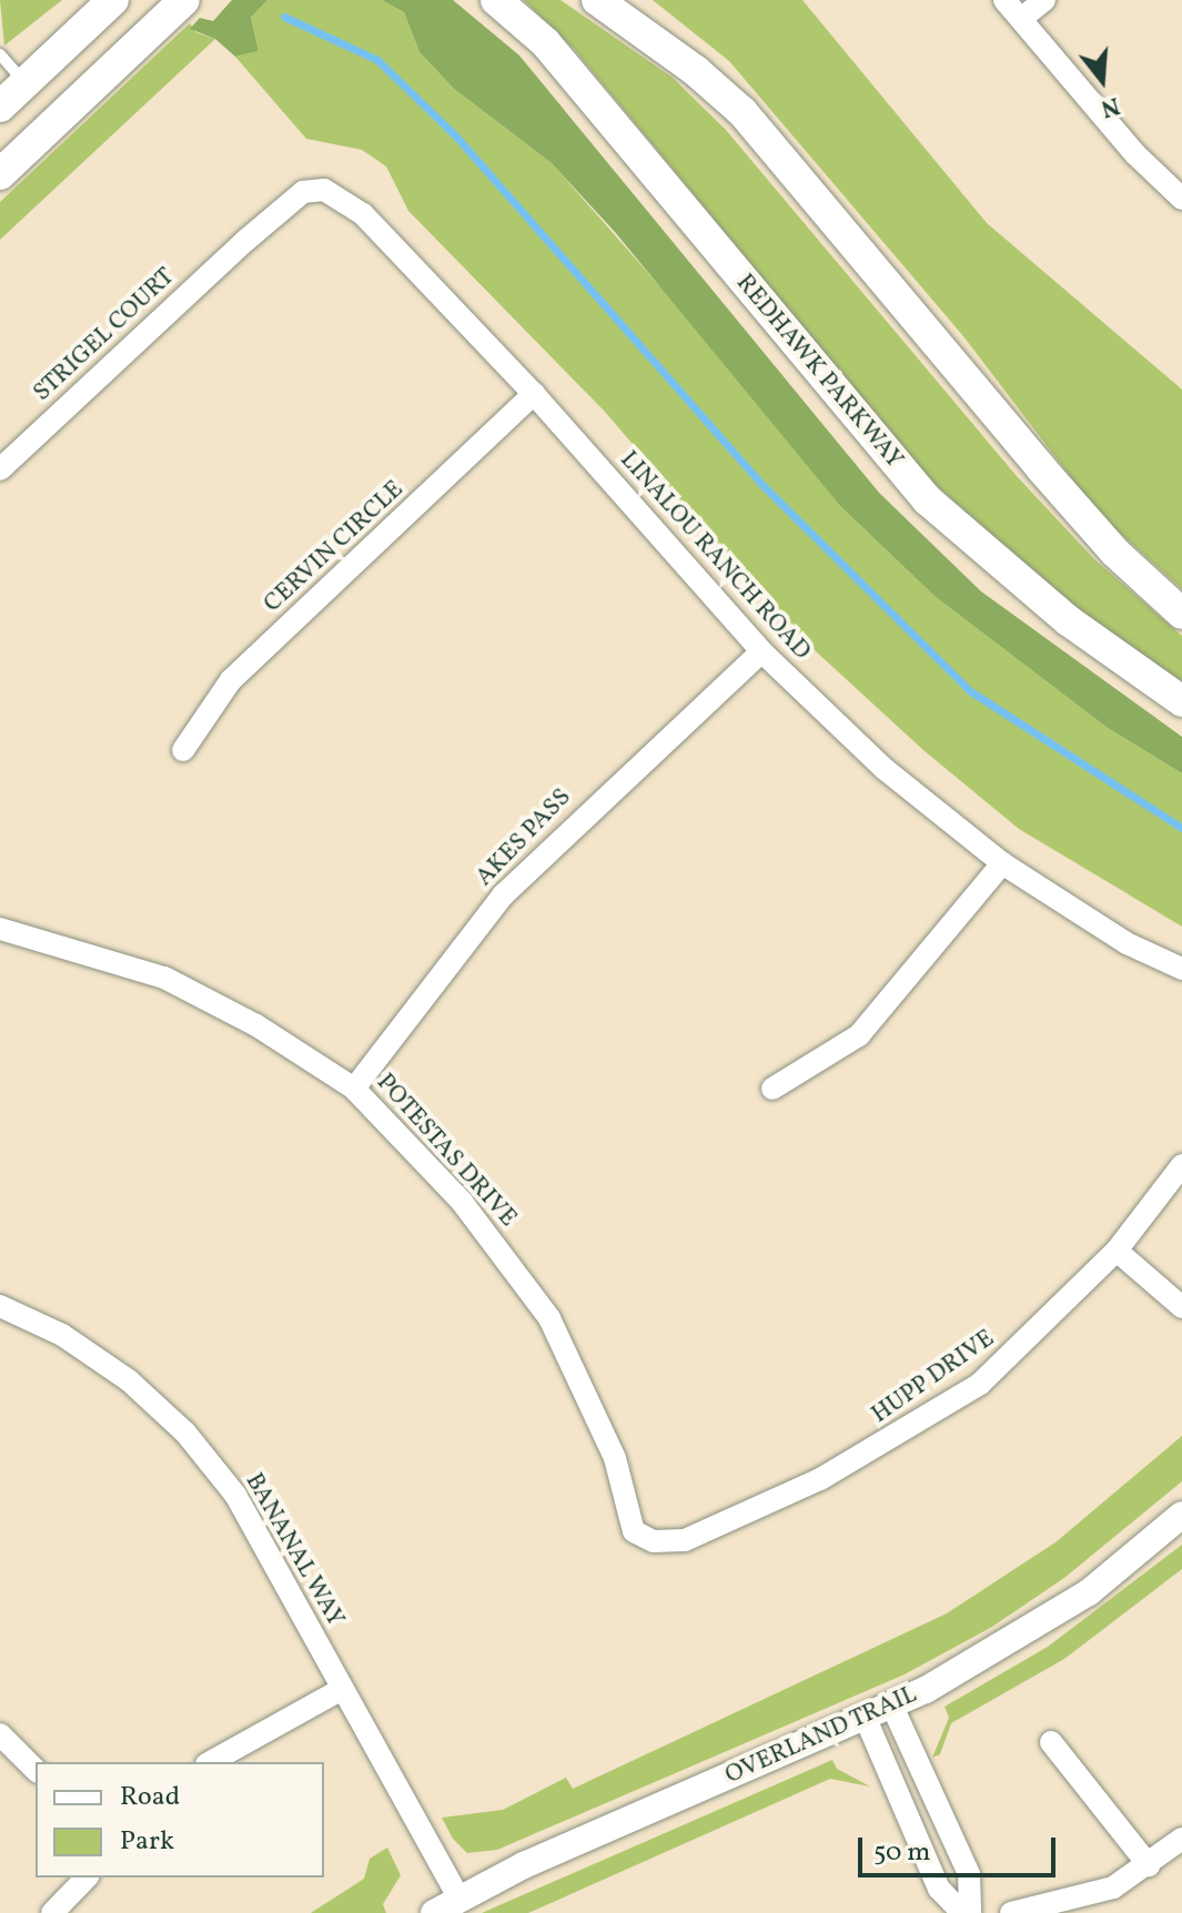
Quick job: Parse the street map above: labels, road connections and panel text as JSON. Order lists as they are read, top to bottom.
{
  "streets": {
    "main road": ["REDHAWK PARKWAY"],
    "street": [
      "STRIGEL COURT",
      "CERVIN CIRCLE",
      "LINALOU RANCH ROAD",
      "AKES PASS",
      "POTESTAS DRIVE",
      "HUPP DRIVE",
      "BANANAL WAY",
      "OVERLAND TRAIL"
    ]
  },
  "crossings": [
    ["STRIGEL COURT", "LINALOU RANCH ROAD"],
    ["CERVIN CIRCLE", "LINALOU RANCH ROAD"],
    ["LINALOU RANCH ROAD", "AKES PASS"],
    ["AKES PASS", "POTESTAS DRIVE"],
    ["POTESTAS DRIVE", "HUPP DRIVE"],
    ["BANANAL WAY", "OVERLAND TRAIL"]
  ],
  "legend": ["Road", "Park"],
  "scale_bar": "50 m",
  "north": "bottom"
}
